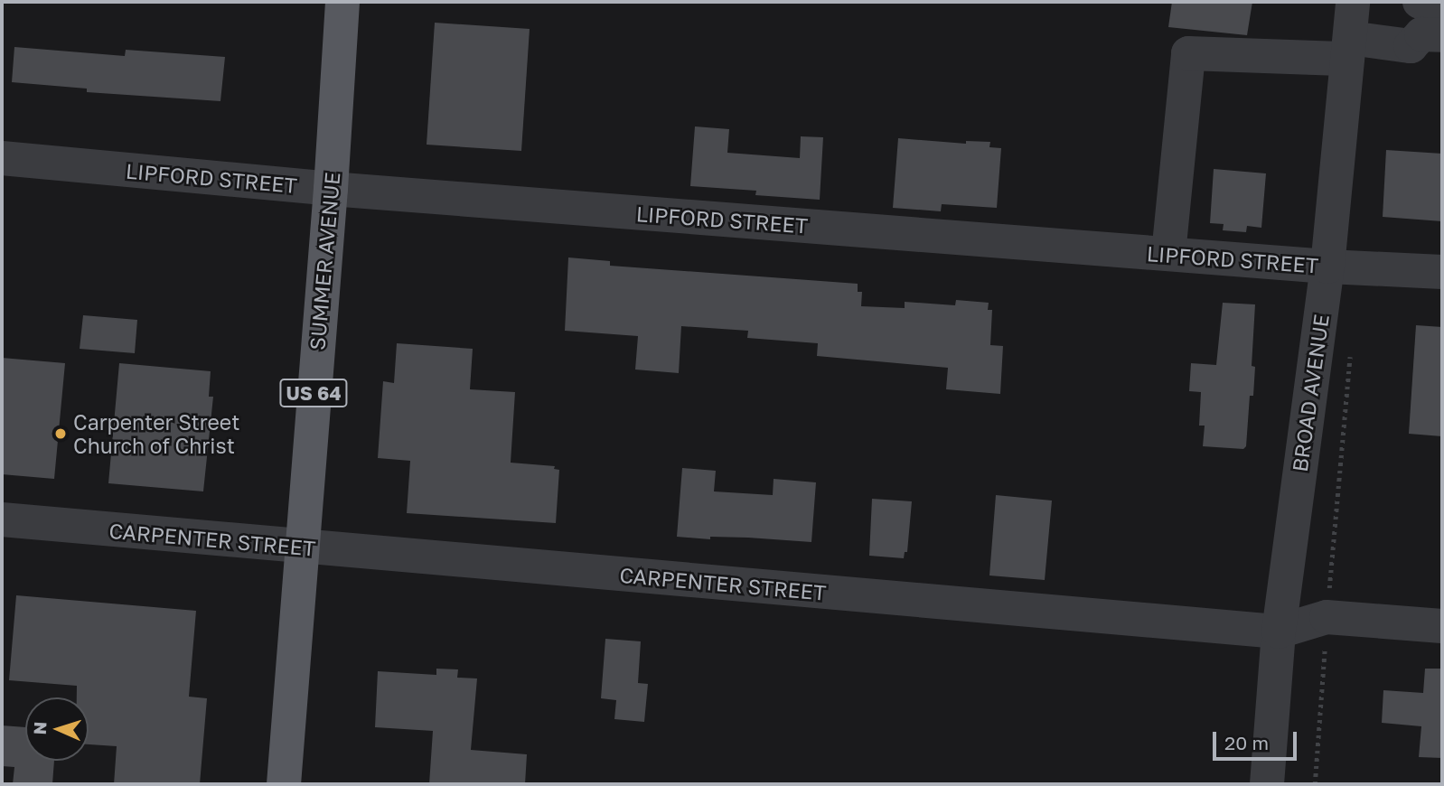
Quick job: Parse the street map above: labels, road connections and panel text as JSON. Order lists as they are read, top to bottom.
{
  "streets": {
    "main road": ["SUMMER AVENUE", "US 64"],
    "street": ["LIPFORD STREET", "BROAD AVENUE", "CARPENTER STREET"]
  },
  "crossings": [
    ["LIPFORD STREET", "SUMMER AVENUE"],
    ["LIPFORD STREET", "BROAD AVENUE"],
    ["SUMMER AVENUE", "CARPENTER STREET"],
    ["BROAD AVENUE", "CARPENTER STREET"]
  ],
  "places": ["Carpenter Street Church of Christ"],
  "scale_bar": "20 m",
  "north": "left"
}
